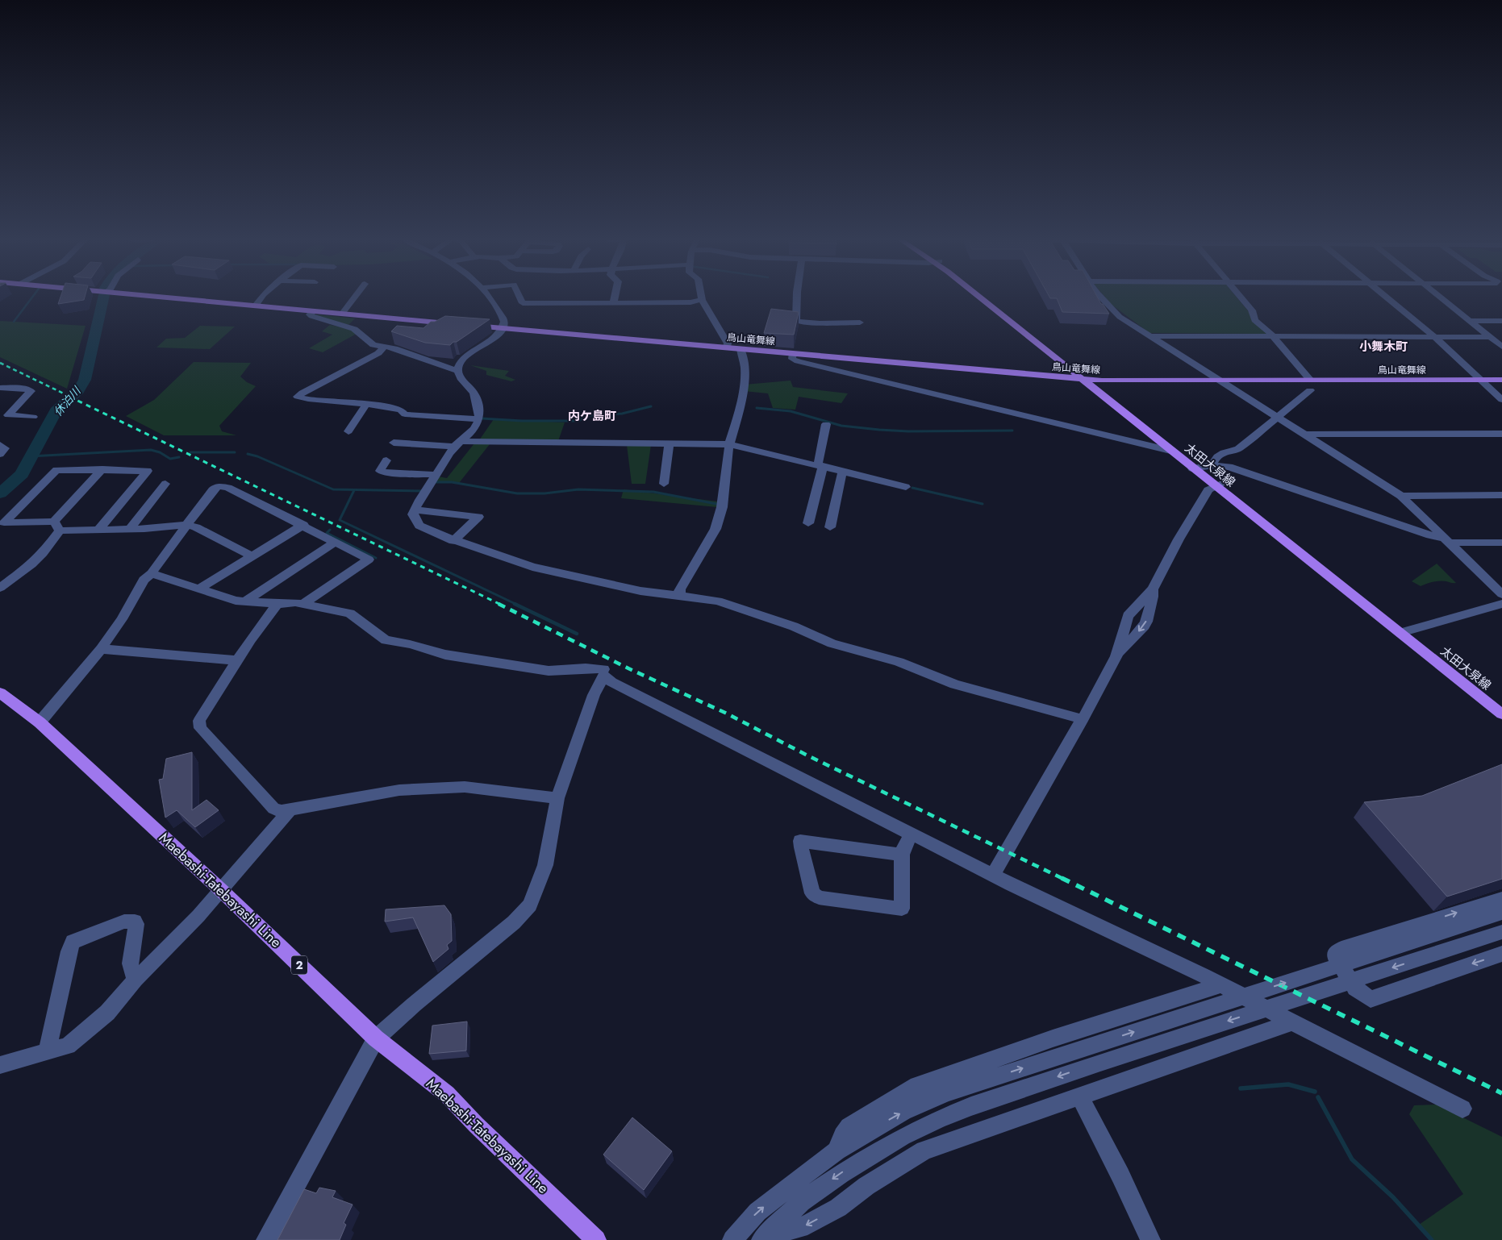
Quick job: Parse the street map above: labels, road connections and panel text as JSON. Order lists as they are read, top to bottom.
{
  "streets": {
    "main road": [
      "鳥山竜舞線",
      "太田大泉線",
      "Maebashi-Tatebayashi Line",
      "2"
    ]
  },
  "crossings": [
    ["鳥山竜舞線", "太田大泉線"]
  ],
  "districts": ["小舞木町", "内ケ島町"],
  "water": ["休泊川"]
}
